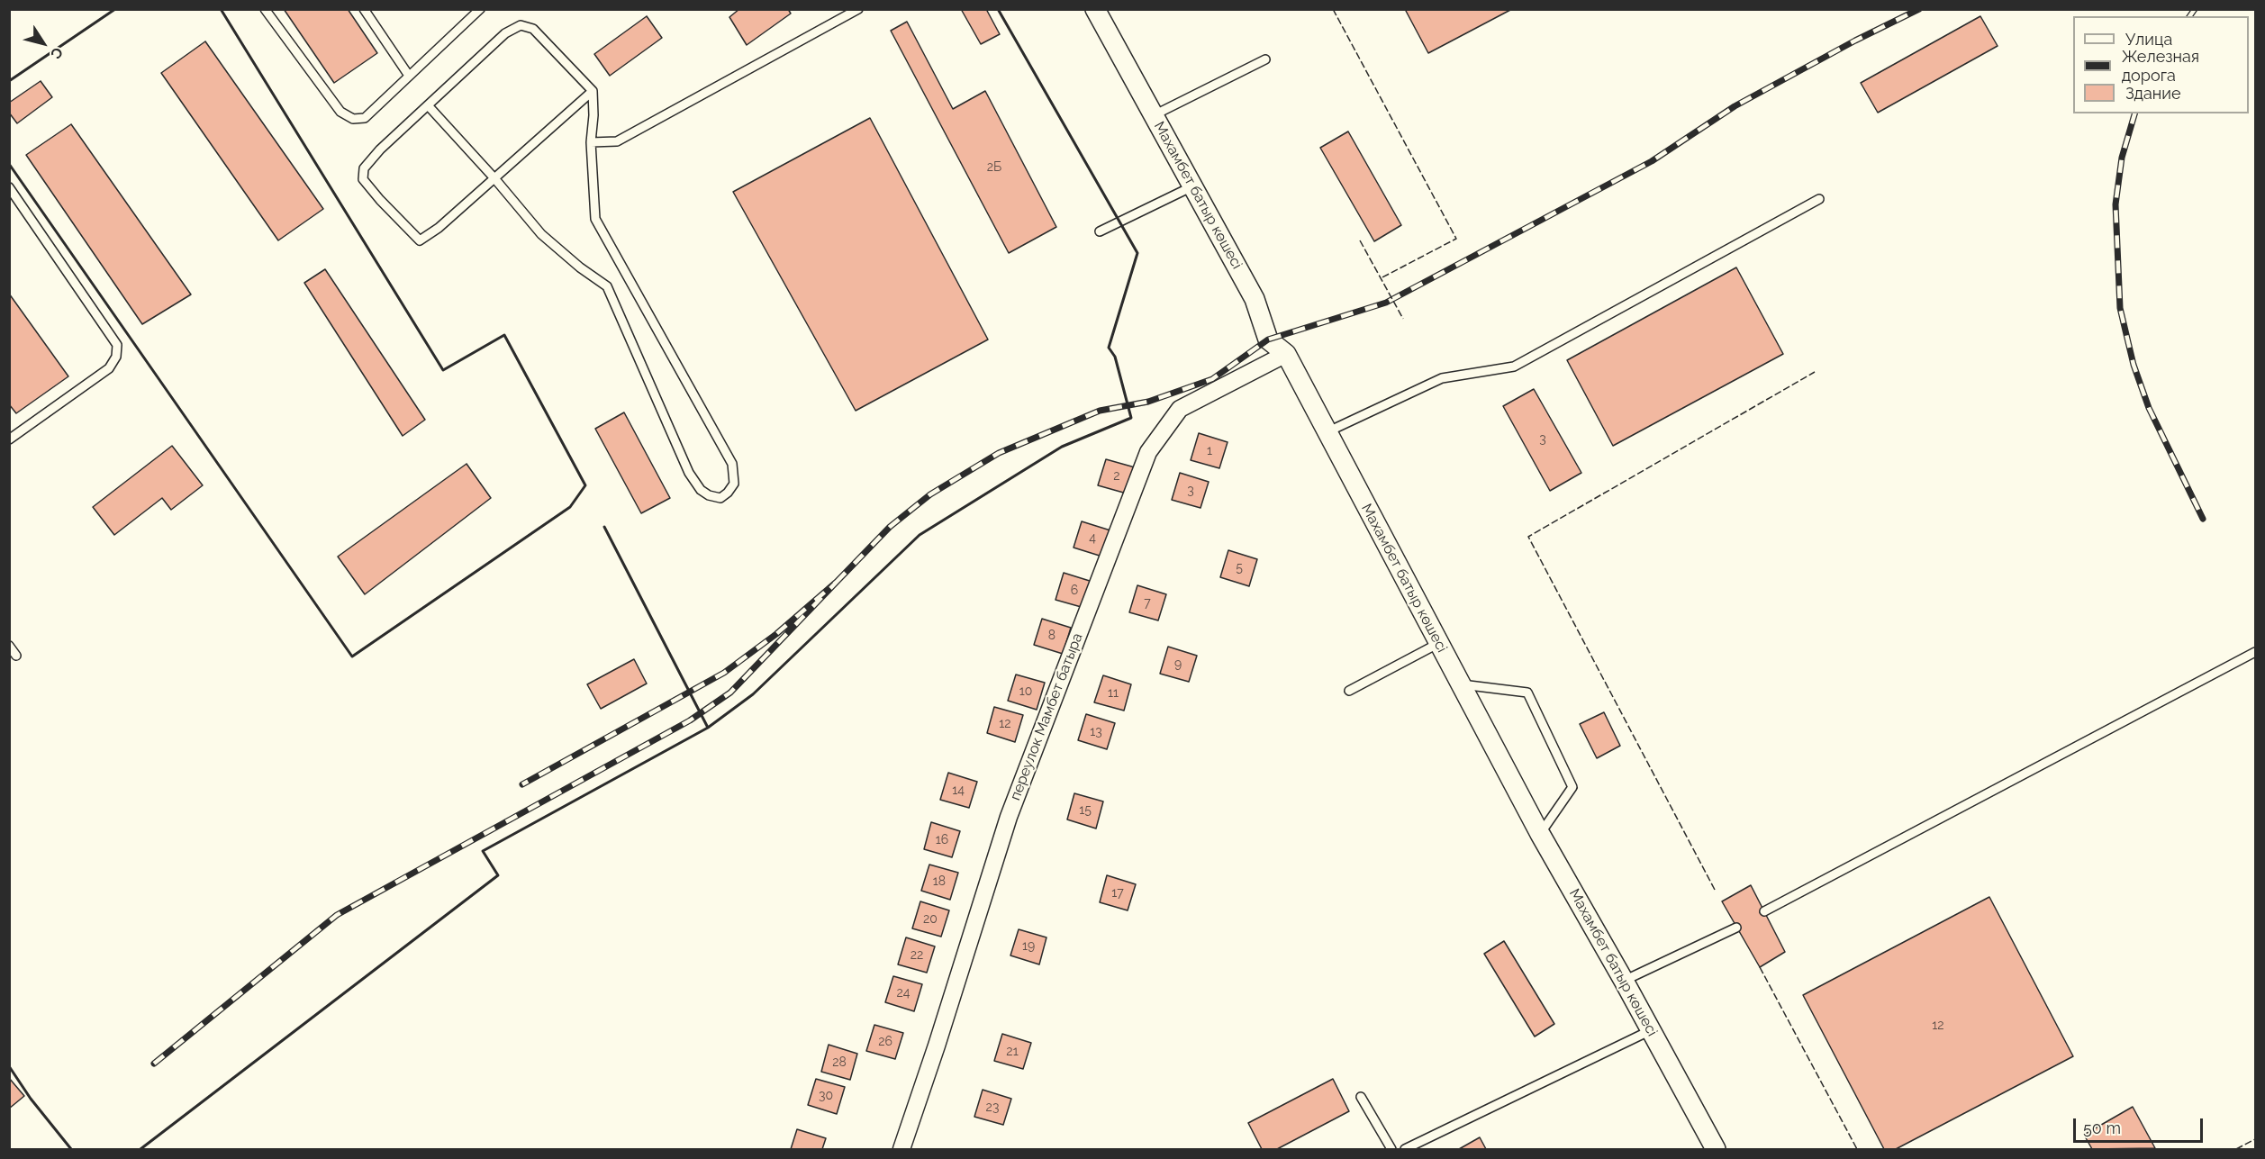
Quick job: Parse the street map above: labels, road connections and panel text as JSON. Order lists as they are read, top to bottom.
{
  "streets": {
    "street": ["Махамбет батыр көшесі", "переулок Мамбет батыра"]
  },
  "crossings": [
    ["Махамбет батыр көшесі", "переулок Мамбет батыра"]
  ],
  "house_numbers": [
    "2Б",
    "3",
    "1",
    "2",
    "3",
    "4",
    "5",
    "6",
    "7",
    "8",
    "9",
    "10",
    "11",
    "12",
    "13",
    "14",
    "15",
    "16",
    "18",
    "17",
    "20",
    "19",
    "22",
    "24",
    "12",
    "26",
    "21",
    "28",
    "30",
    "23"
  ],
  "legend": ["Улица", "Железная дорога", "Здание"],
  "scale_bar": "50 m",
  "north": "bottom right"
}
